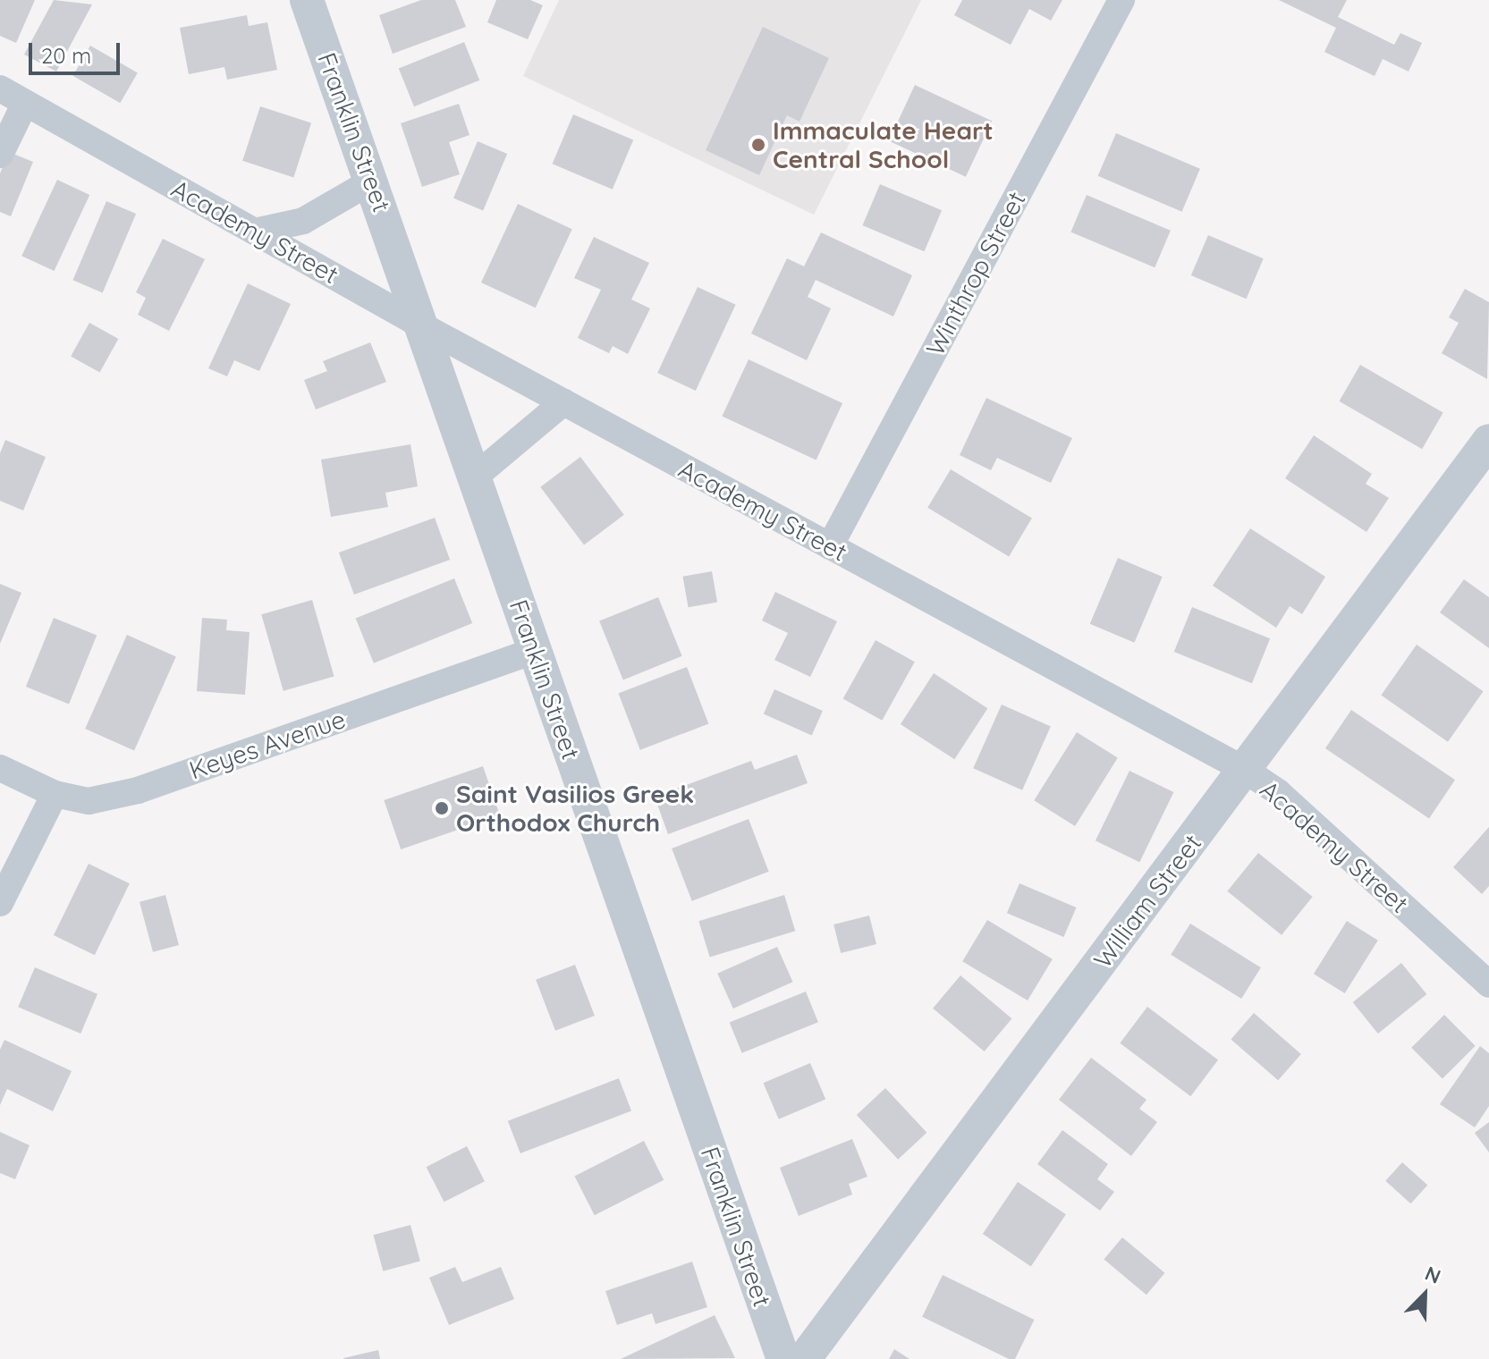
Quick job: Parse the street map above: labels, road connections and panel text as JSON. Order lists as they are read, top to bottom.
{
  "streets": {
    "street": [
      "Franklin Street",
      "Academy Street",
      "Winthrop Street",
      "Keyes Avenue",
      "William Street"
    ]
  },
  "crossings": [
    ["Franklin Street", "Academy Street"],
    ["Franklin Street", "Keyes Avenue"],
    ["Academy Street", "Winthrop Street"],
    ["Academy Street", "William Street"]
  ],
  "places": ["Immaculate Heart Central School", "Saint Vasilios Greek Orthodox Church"],
  "scale_bar": "20 m",
  "north": "top right"
}
